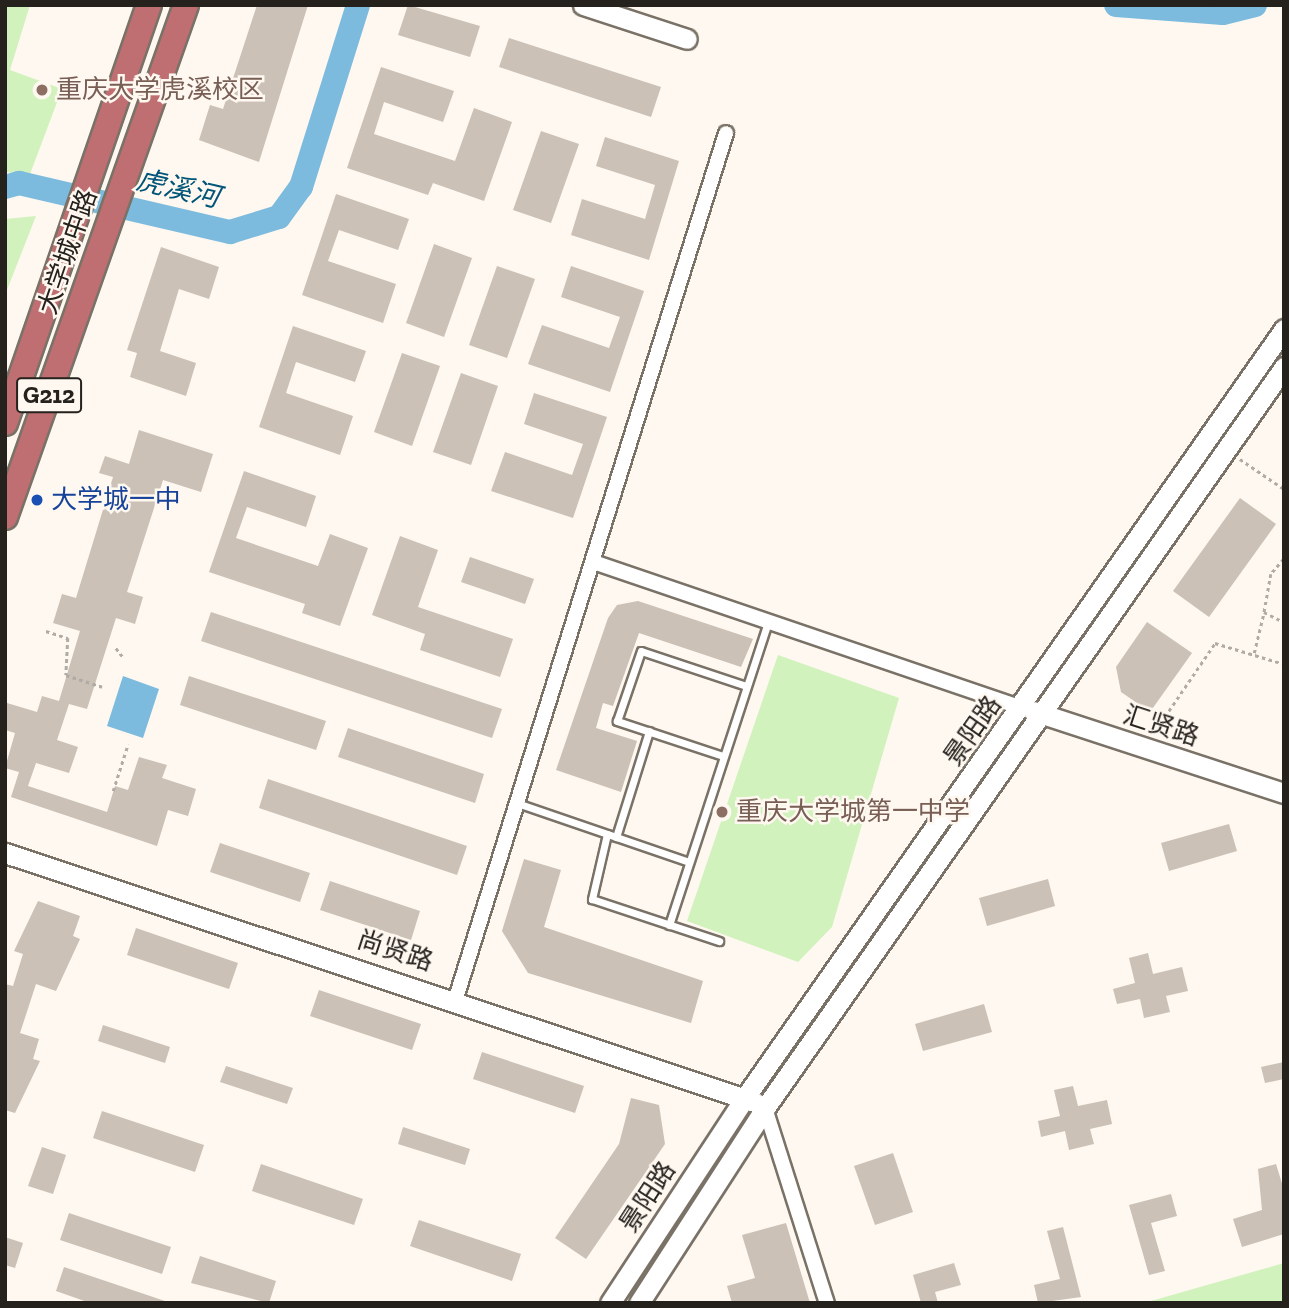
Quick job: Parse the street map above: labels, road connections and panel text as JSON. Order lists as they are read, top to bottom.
{
  "streets": {
    "highway": ["大学城中路", "G212"],
    "main road": ["汇贤路", "景阳路", "尚贤路"]
  },
  "crossings": [
    ["汇贤路", "景阳路"],
    ["景阳路", "尚贤路"]
  ],
  "water": ["虎溪河"],
  "places": ["重庆大学虎溪校区", "大学城一中", "重庆大学城第一中学"]
}
